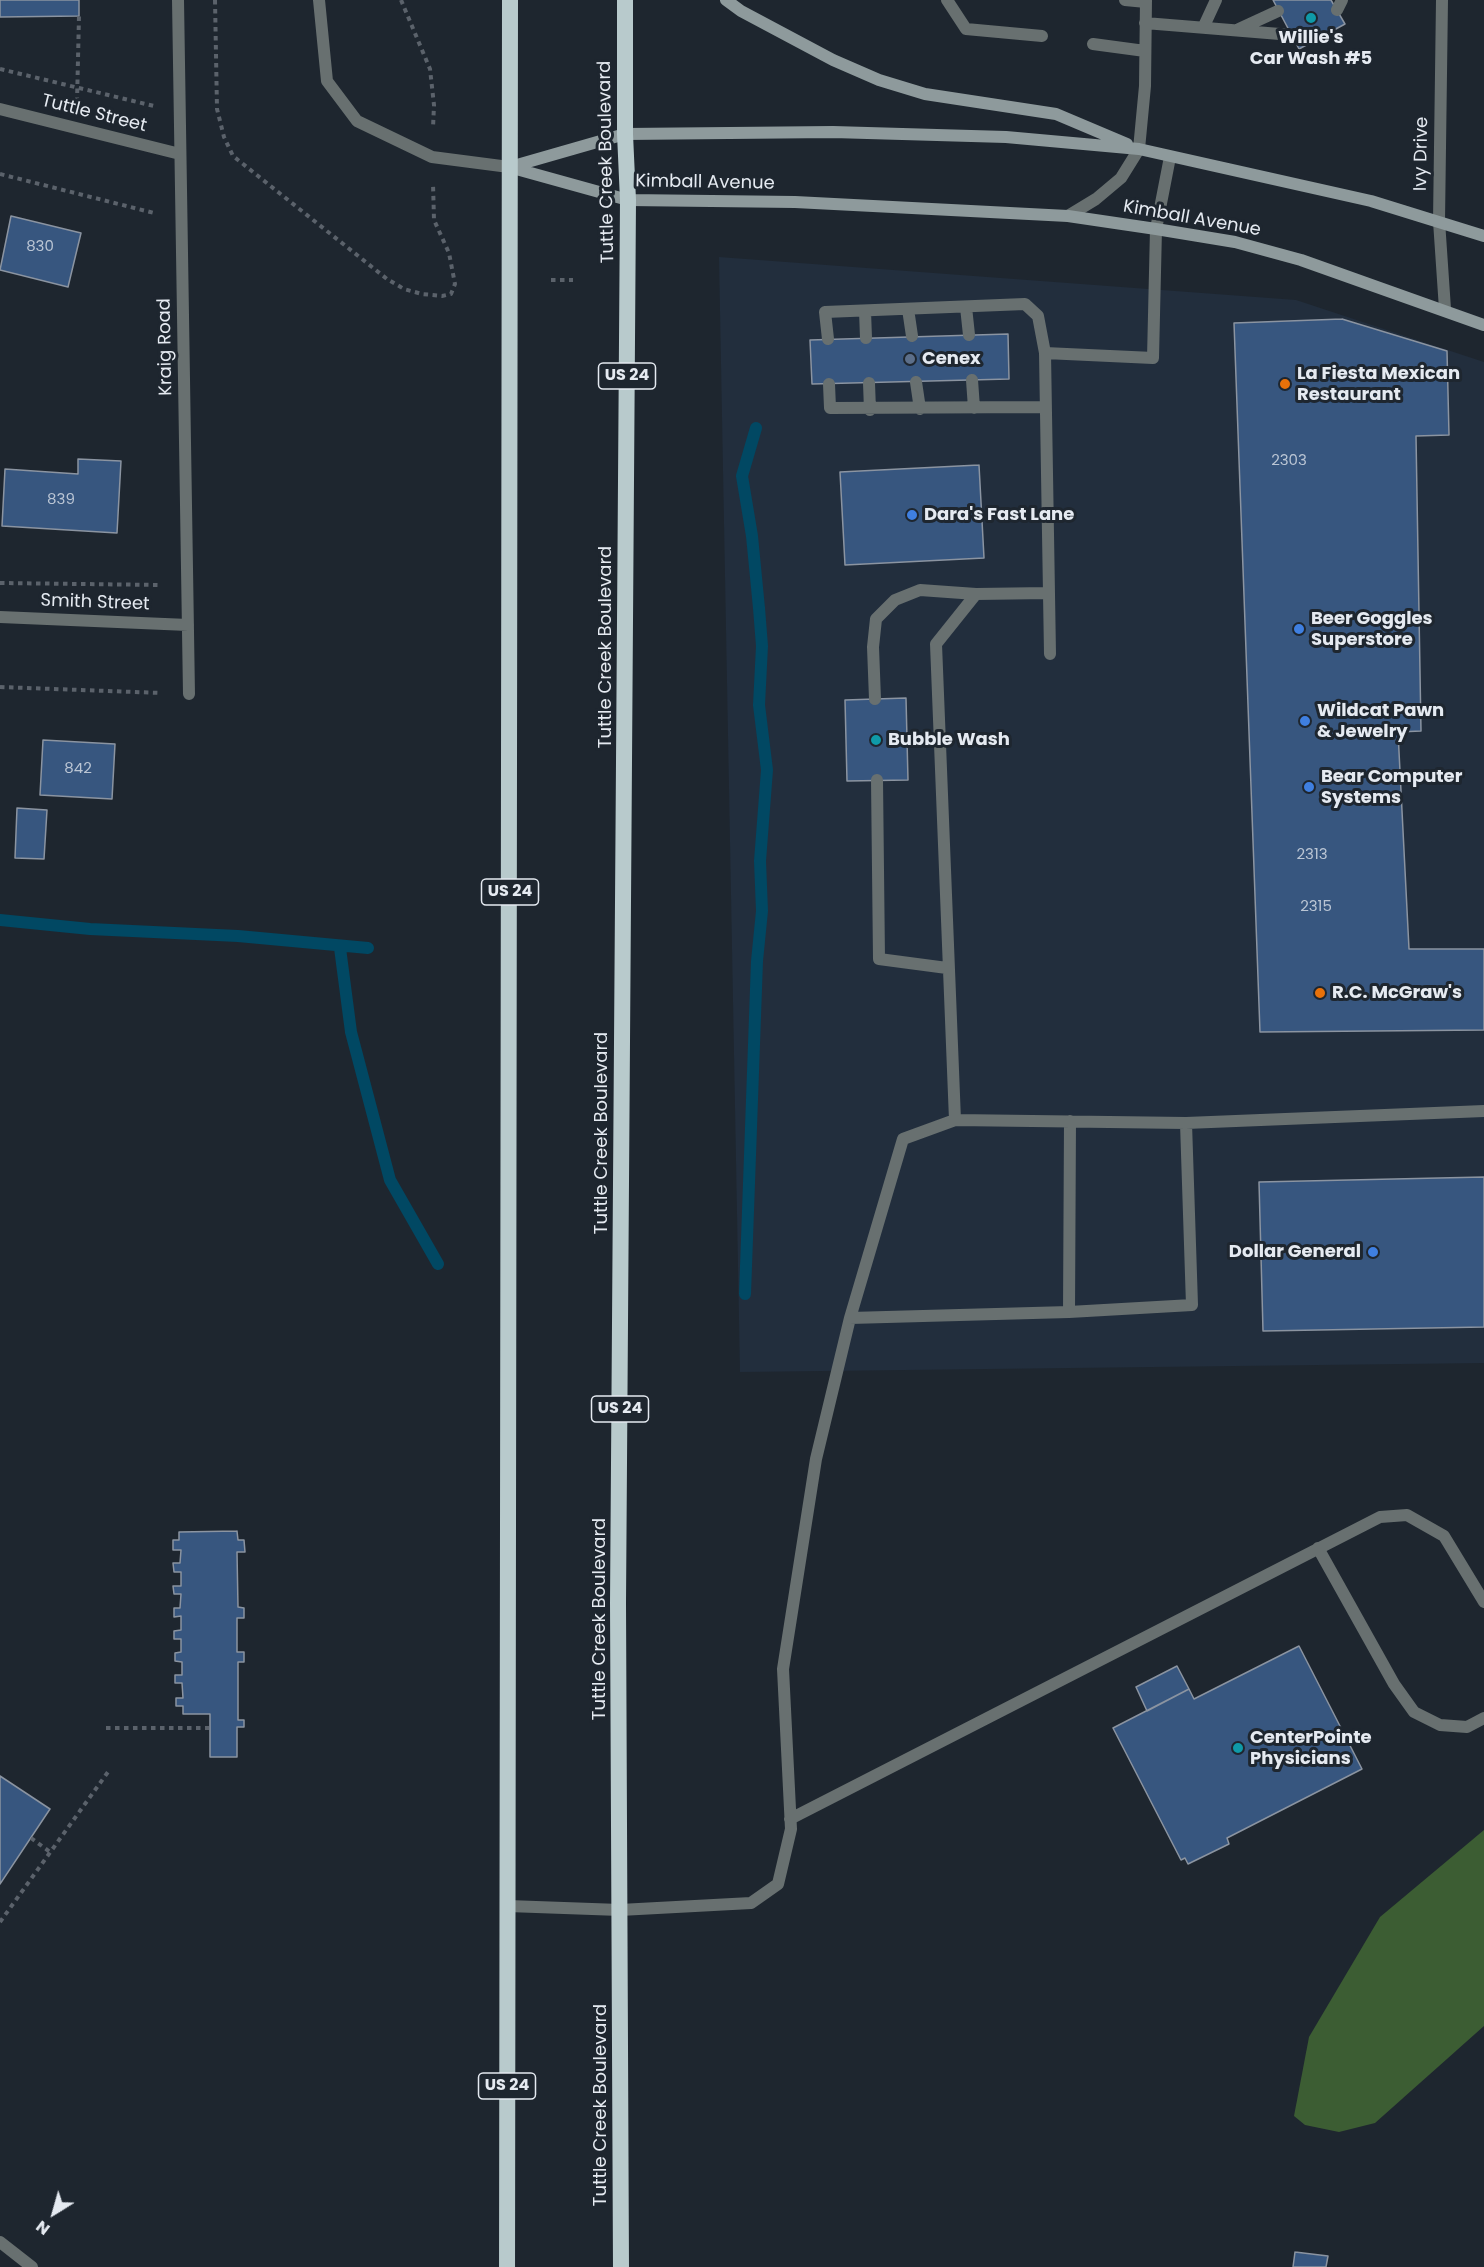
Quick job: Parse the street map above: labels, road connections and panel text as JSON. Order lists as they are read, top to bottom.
{
  "streets": {
    "highway": ["Tuttle Creek Boulevard", "US 24"],
    "main road": ["Kimball Avenue"],
    "street": [
      "Tuttle Street",
      "Ivy Drive",
      "Kraig Road",
      "Smith Street"
    ]
  },
  "crossings": [
    ["Tuttle Street", "Kraig Road"],
    ["Ivy Drive", "Kimball Avenue"],
    ["Tuttle Creek Boulevard", "Kimball Avenue"],
    ["Kimball Avenue", "US 24"],
    ["Kraig Road", "Smith Street"]
  ],
  "places": [
    "Willie's Car Wash #5",
    "Cenex",
    "La Fiesta Mexican Restaurant",
    "Dara's Fast Lane",
    "Beer Goggles Superstore",
    "Wildcat Pawn & Jewelry",
    "Bubble Wash",
    "Bear Computer Systems",
    "R.C. McGraw's",
    "Dollar General",
    "CenterPointe Physicians"
  ],
  "house_numbers": [
    "830",
    "2303",
    "839",
    "842",
    "2313",
    "2315"
  ],
  "north": "bottom left"
}
